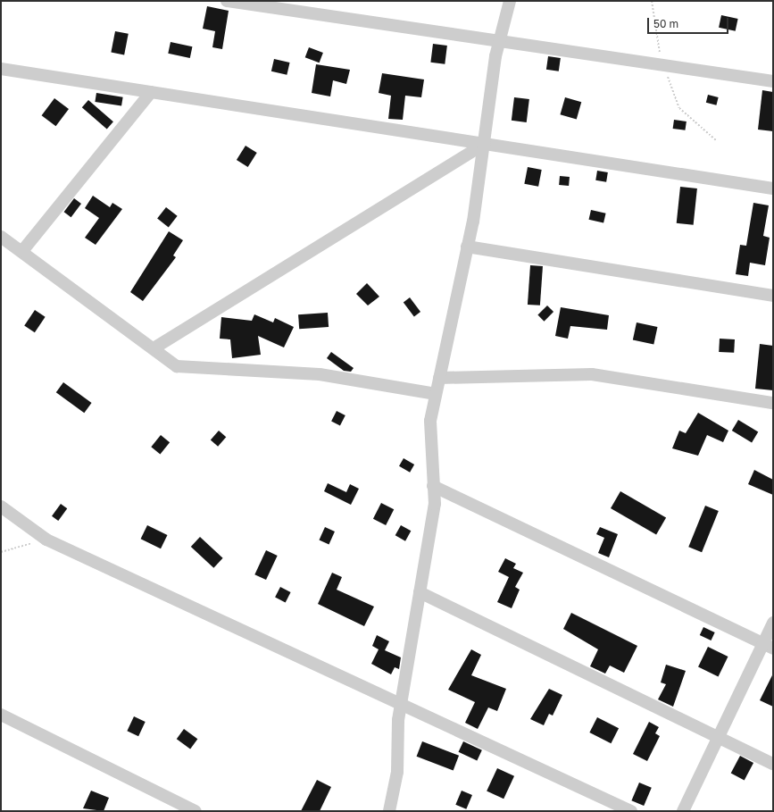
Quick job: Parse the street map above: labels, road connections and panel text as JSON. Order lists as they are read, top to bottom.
{
  "scale_bar": "50 m"
}
